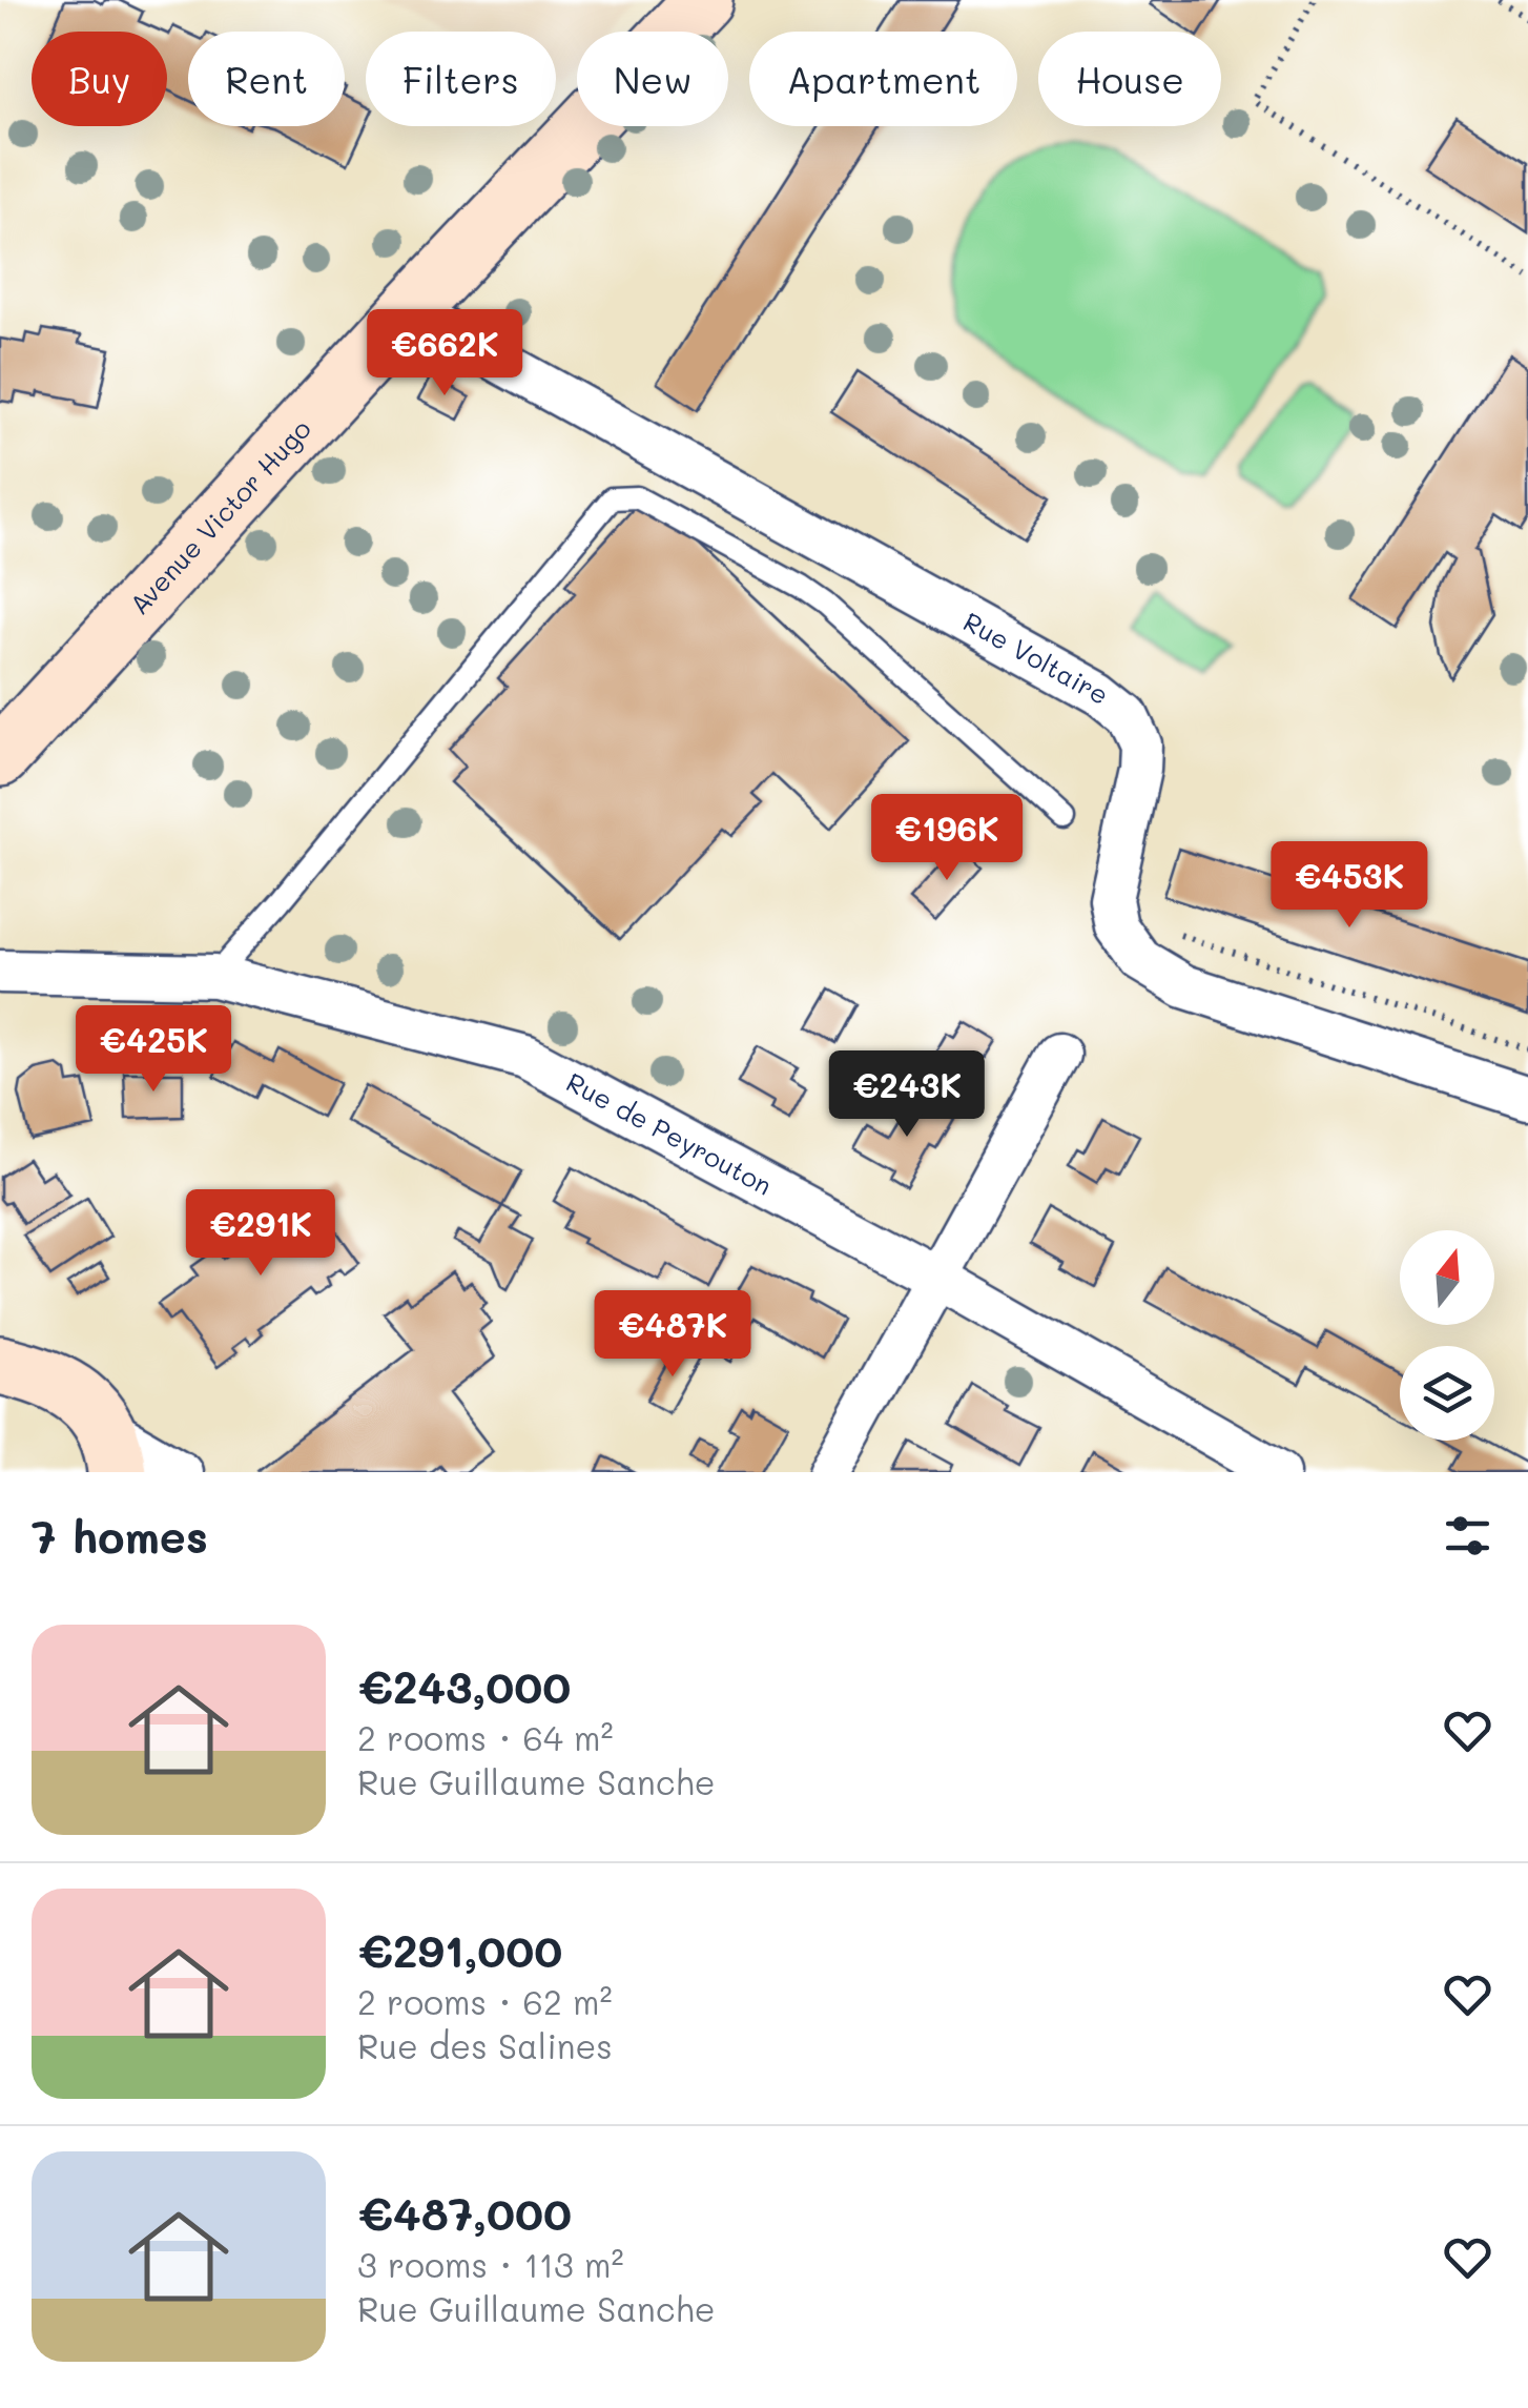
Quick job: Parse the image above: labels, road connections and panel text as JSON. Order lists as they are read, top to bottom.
{
  "streets": {
    "main road": ["Avenue Victor Hugo"],
    "street": ["Rue Voltaire", "Rue de Peyrouton"]
  },
  "crossings": [
    ["Avenue Victor Hugo", "Rue Voltaire"]
  ],
  "north": "top",
  "page": {
    "chip": [
      "Buy",
      "Rent",
      "Filters",
      "New",
      "Apartment",
      "House"
    ],
    "price": [
      "€662K",
      "€196K",
      "€453K",
      "€425K",
      "€243K",
      "€291K",
      "€487K"
    ],
    "heading": "7 homes",
    "list": [
      {
        "name": "€243,000",
        "note": "2 rooms · 64 m² · Rue Guillaume Sanche"
      },
      {
        "name": "€291,000",
        "note": "2 rooms · 62 m² · Rue des Salines"
      },
      {
        "name": "€487,000",
        "note": "3 rooms · 113 m² · Rue Guillaume Sanche"
      }
    ]
  }
}
